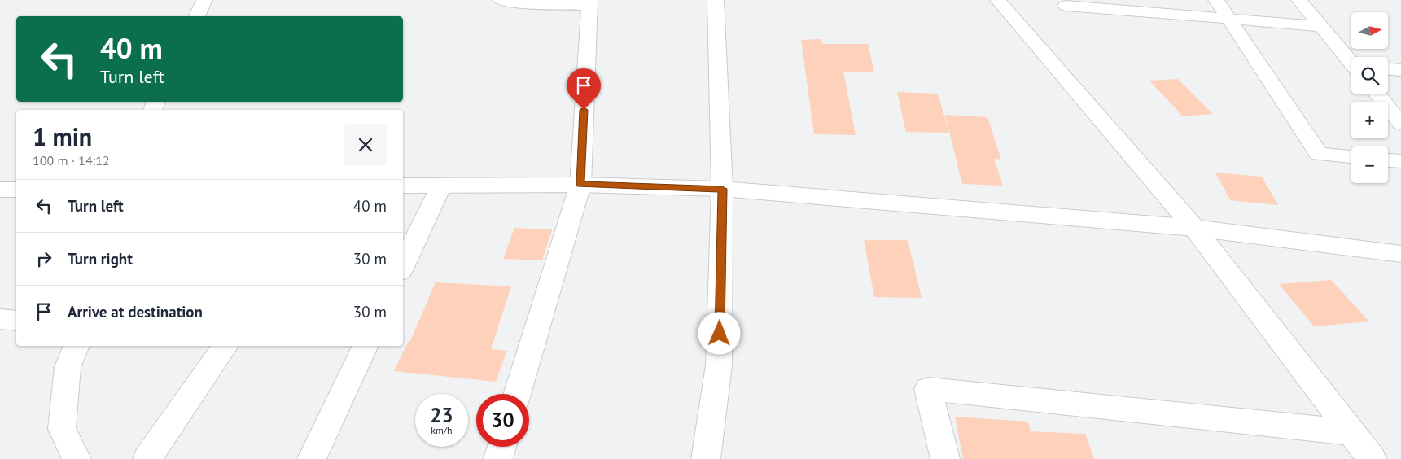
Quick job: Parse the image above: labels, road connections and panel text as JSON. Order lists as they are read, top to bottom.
{
  "north": "right",
  "page": {
    "map_buttons": ["+", "−"],
    "turn": ["40 m", "Turn left"],
    "heading": ["1 min", "100 m · 14:12"],
    "list": [
      {
        "name": "Turn left",
        "value": "40 m"
      },
      {
        "name": "Turn right",
        "value": "30 m"
      },
      {
        "name": "Arrive at destination",
        "value": "30 m"
      }
    ],
    "speed": "23 km/h",
    "limit": "30"
  }
}
